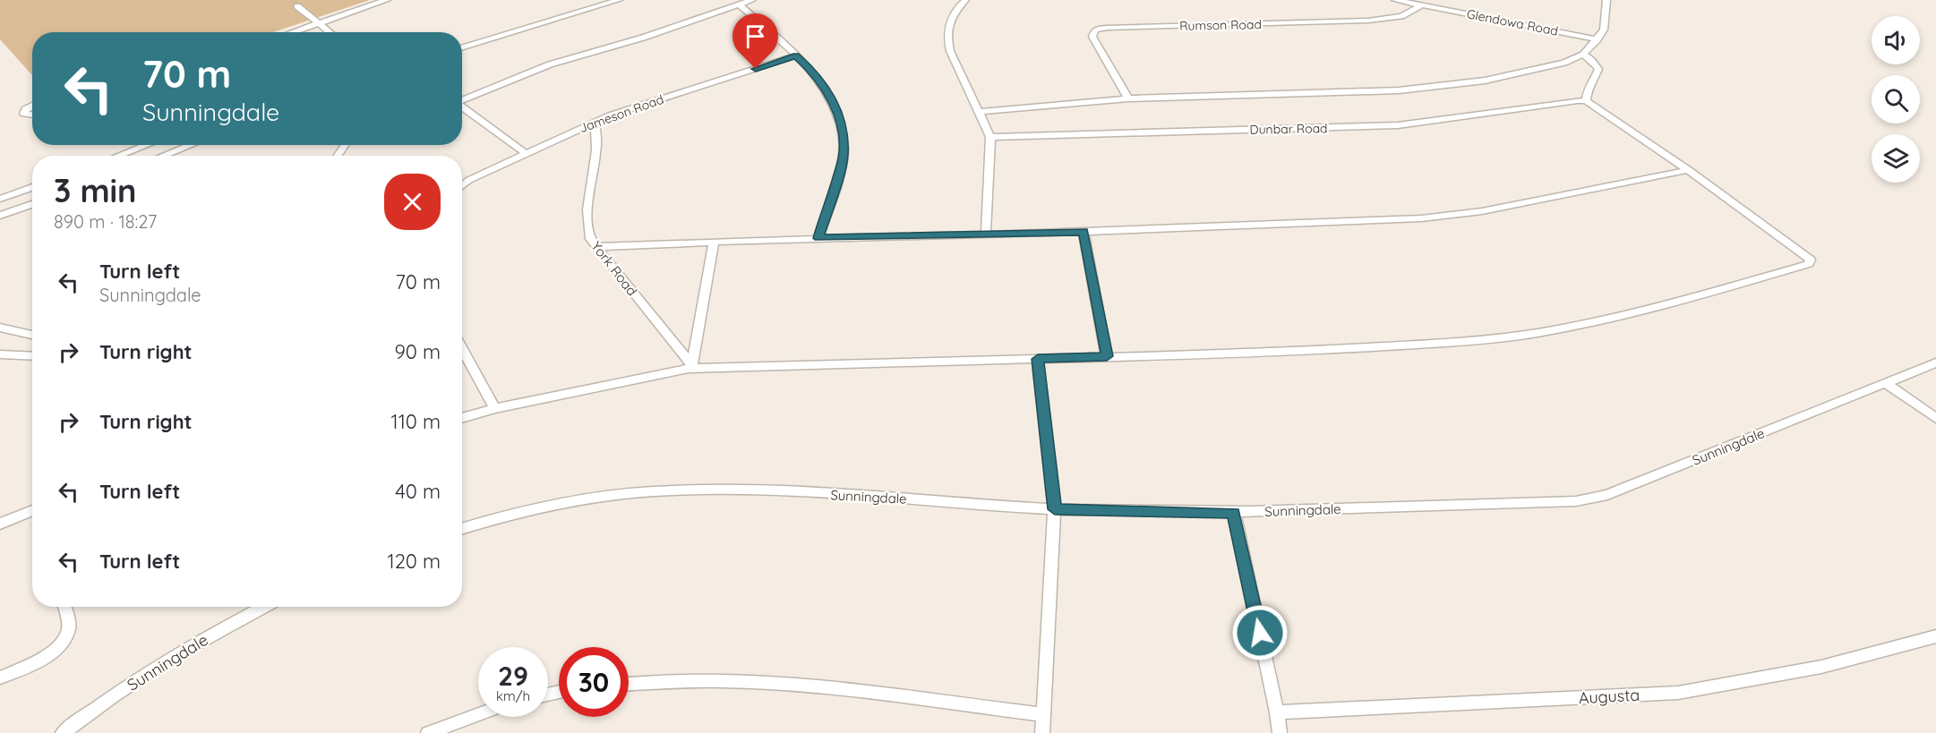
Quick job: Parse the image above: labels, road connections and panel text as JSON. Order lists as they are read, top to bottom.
{
  "streets": {
    "street": [
      "Glendowa Road",
      "Rumson Road",
      "Jameson Road",
      "Dunbar Road",
      "York Road",
      "Sunningdale",
      "Augusta"
    ]
  },
  "crossings": [
    ["Glendowa Road", "Rumson Road"],
    ["Jameson Road", "York Road"]
  ],
  "page": {
    "turn": ["70 m", "Sunningdale"],
    "heading": ["3 min", "890 m · 18:27"],
    "list": [
      {
        "name": "Turn left",
        "note": "Sunningdale",
        "value": "70 m"
      },
      {
        "name": "Turn right",
        "value": "90 m"
      },
      {
        "name": "Turn right",
        "value": "110 m"
      },
      {
        "name": "Turn left",
        "value": "40 m"
      },
      {
        "name": "Turn left",
        "value": "120 m"
      }
    ],
    "speed": "29 km/h",
    "limit": "30"
  }
}
